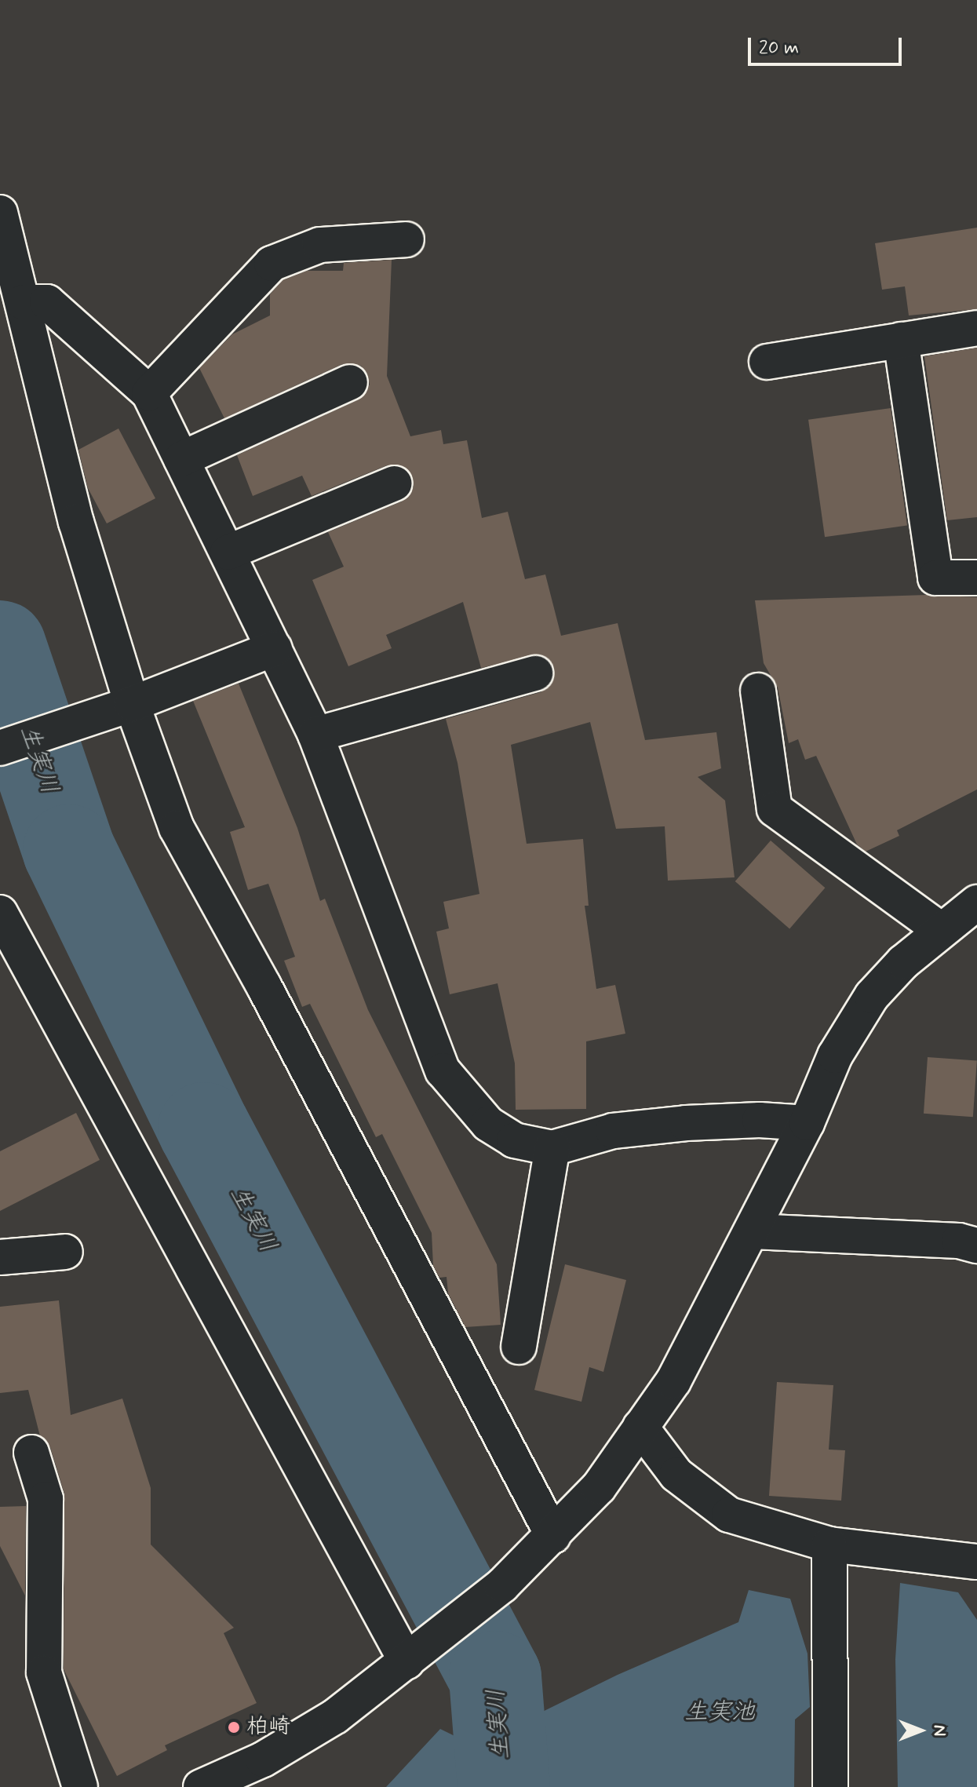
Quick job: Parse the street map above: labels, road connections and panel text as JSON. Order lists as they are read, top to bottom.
{
  "water": ["生実川", "生実池"],
  "places": ["柏崎"],
  "scale_bar": "20 m",
  "north": "right"
}
